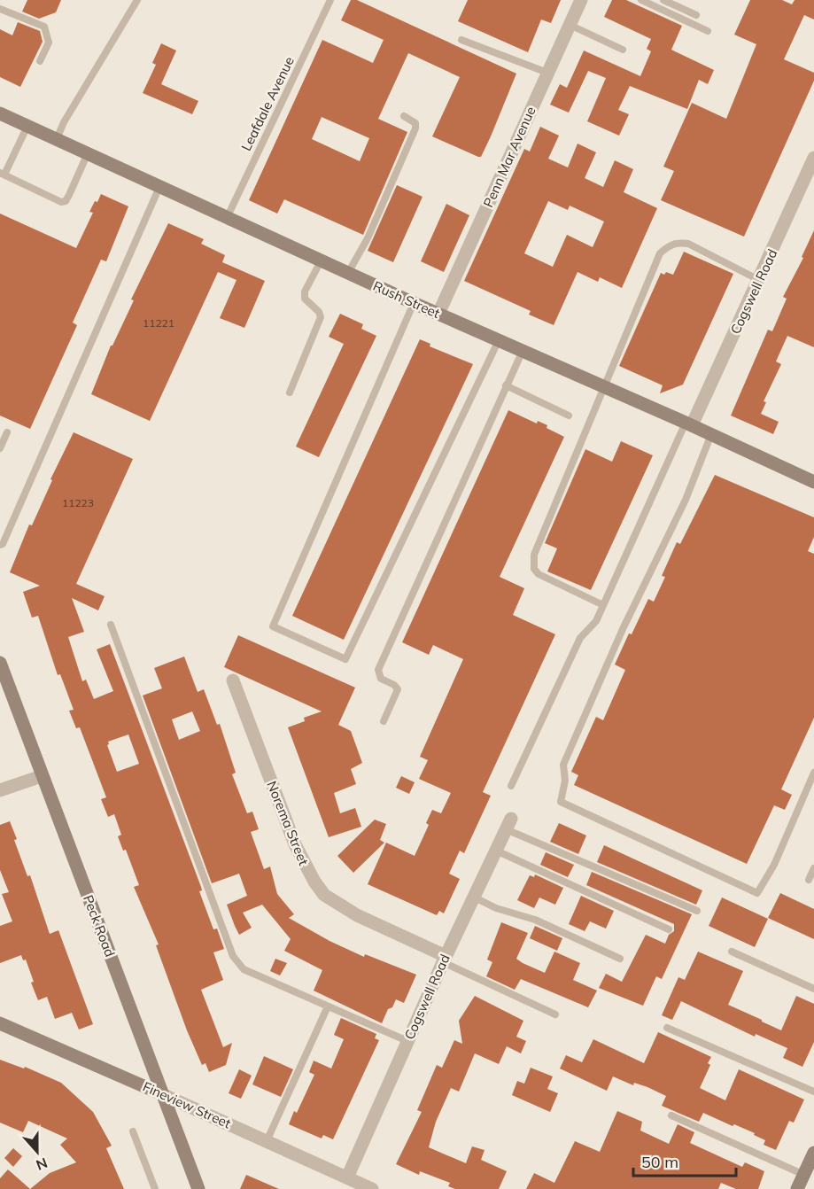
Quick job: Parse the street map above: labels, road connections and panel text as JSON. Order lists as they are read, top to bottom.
{
  "streets": {
    "street": [
      "Penn Mar Avenue",
      "Cogswell Road",
      "Rush Street",
      "Norema Street",
      "Peck Road",
      "Fineview Street"
    ],
    "lane": ["Leafdale Avenue"]
  },
  "crossings": [
    ["Leafdale Avenue", "Rush Street"],
    ["Penn Mar Avenue", "Rush Street"],
    ["Cogswell Road", "Rush Street"],
    ["Cogswell Road", "Norema Street"],
    ["Cogswell Road", "Fineview Street"],
    ["Peck Road", "Fineview Street"]
  ],
  "house_numbers": ["11221", "11223"],
  "scale_bar": "50 m",
  "north": "bottom"
}
